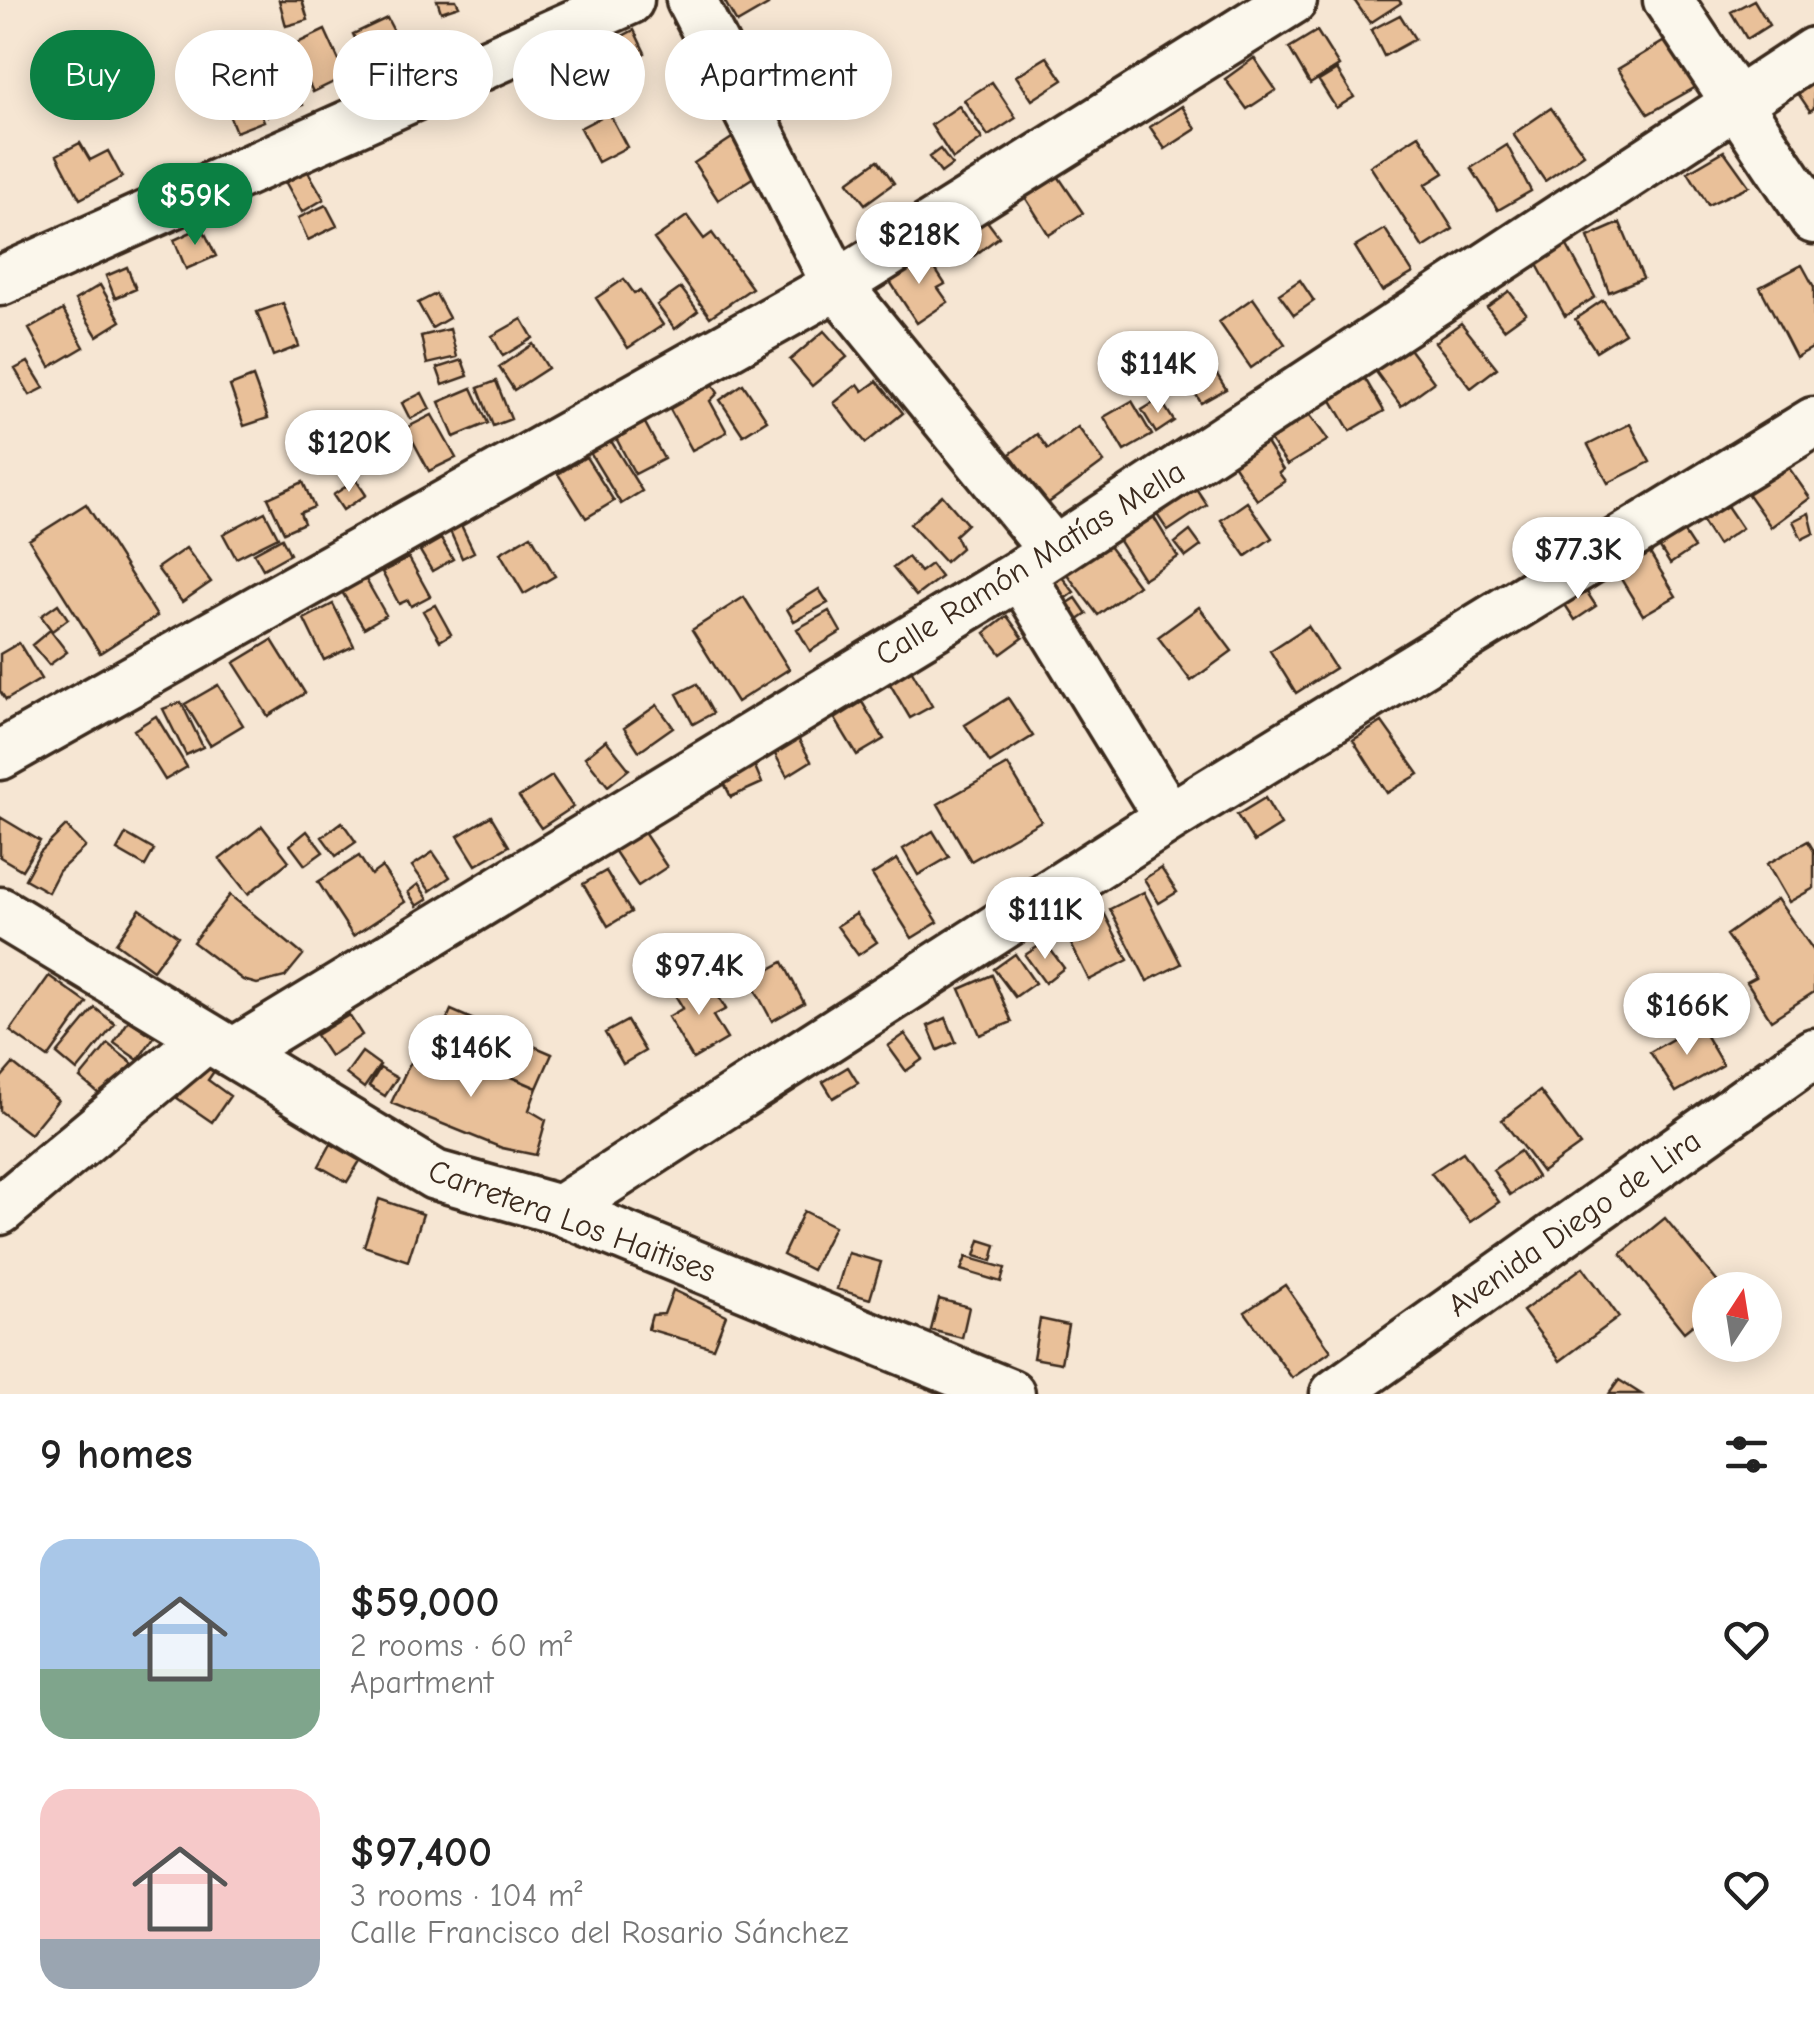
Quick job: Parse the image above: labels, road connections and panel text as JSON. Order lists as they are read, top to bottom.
{
  "streets": {
    "street": ["Calle Ramón Matías Mella", "Carretera Los Haitises", "Avenida Diego de Lira"]
  },
  "crossings": [
    ["Calle Ramón Matías Mella", "Carretera Los Haitises"]
  ],
  "north": "top",
  "page": {
    "chip": [
      "Buy",
      "Rent",
      "Filters",
      "New",
      "Apartment"
    ],
    "price": [
      "$59K",
      "$218K",
      "$114K",
      "$120K",
      "$77.3K",
      "$111K",
      "$97.4K",
      "$166K",
      "$146K"
    ],
    "heading": "9 homes",
    "list": [
      {
        "name": "$59,000",
        "note": "2 rooms · 60 m² · Apartment"
      },
      {
        "name": "$97,400",
        "note": "3 rooms · 104 m² · Calle Francisco del Rosario Sánchez"
      }
    ]
  }
}
